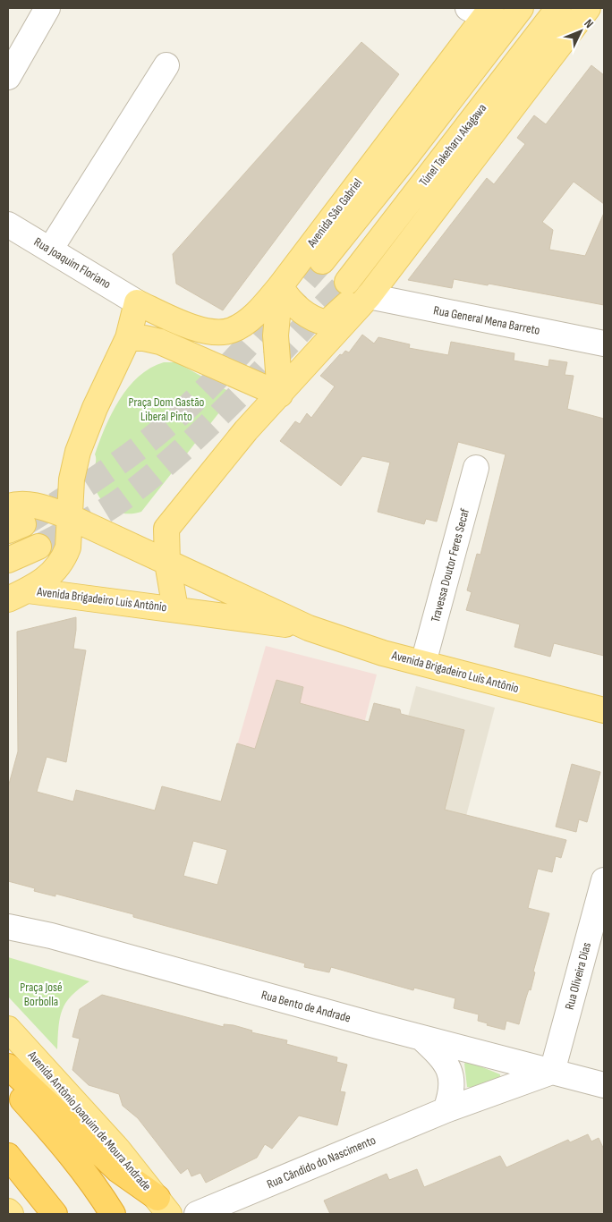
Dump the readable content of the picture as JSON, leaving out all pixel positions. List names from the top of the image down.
{
  "streets": {
    "main road": [
      "Túnel Takeharu Akagawa",
      "Avenida São Gabriel",
      "Avenida Brigadeiro Luís Antônio",
      "Avenida Antônio Joaquim de Moura Andrade"
    ],
    "street": [
      "Rua Joaquim Floriano",
      "Rua General Mena Barreto",
      "Travessa Doutor Feres Secaf",
      "Rua Oliveira Dias",
      "Rua Bento de Andrade",
      "Rua Cândido do Nascimento"
    ]
  },
  "crossings": [
    ["Avenida São Gabriel", "Rua Joaquim Floriano"],
    ["Travessa Doutor Feres Secaf", "Avenida Brigadeiro Luís Antônio"],
    ["Rua Oliveira Dias", "Rua Bento de Andrade"],
    ["Rua Oliveira Dias", "Rua Cândido do Nascimento"],
    ["Rua Bento de Andrade", "Rua Cândido do Nascimento"]
  ],
  "parks": ["Praça Dom Gastão Liberal Pinto", "Praça José Borbolla"],
  "north": "top right"
}
